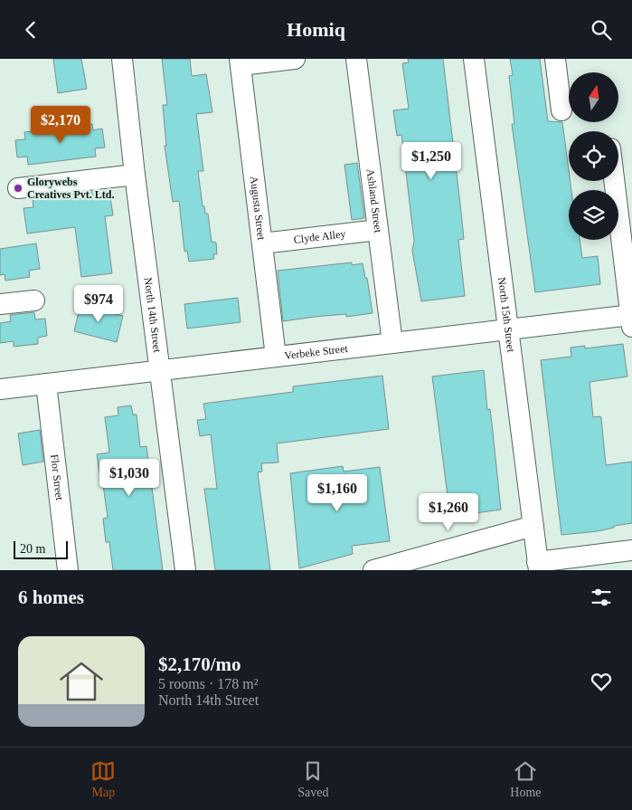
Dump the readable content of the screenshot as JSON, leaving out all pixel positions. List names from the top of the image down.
{
  "streets": {
    "street": [
      "Ashland Street",
      "Augusta Street",
      "Clyde Alley",
      "North 15th Street",
      "North 14th Street",
      "Verbeke Street",
      "Flor Street"
    ]
  },
  "crossings": [
    ["Ashland Street", "Clyde Alley"],
    ["Ashland Street", "Verbeke Street"],
    ["Augusta Street", "Clyde Alley"],
    ["Augusta Street", "Verbeke Street"],
    ["North 15th Street", "Verbeke Street"],
    ["North 14th Street", "Verbeke Street"],
    ["Verbeke Street", "Flor Street"]
  ],
  "places": ["Glorywebs Creatives Pvt. Ltd."],
  "scale_bar": "20 m",
  "north": "top",
  "page": {
    "header": "Homiq",
    "price": [
      "$2,170",
      "$1,250",
      "$974",
      "$1,030",
      "$1,160",
      "$1,260"
    ],
    "scale": "20 m",
    "heading": "6 homes",
    "list": [
      {
        "name": "$2,170/mo",
        "note": "5 rooms · 178 m² · North 14th Street"
      }
    ],
    "tabs": ["Map", "Saved", "Home"]
  }
}
